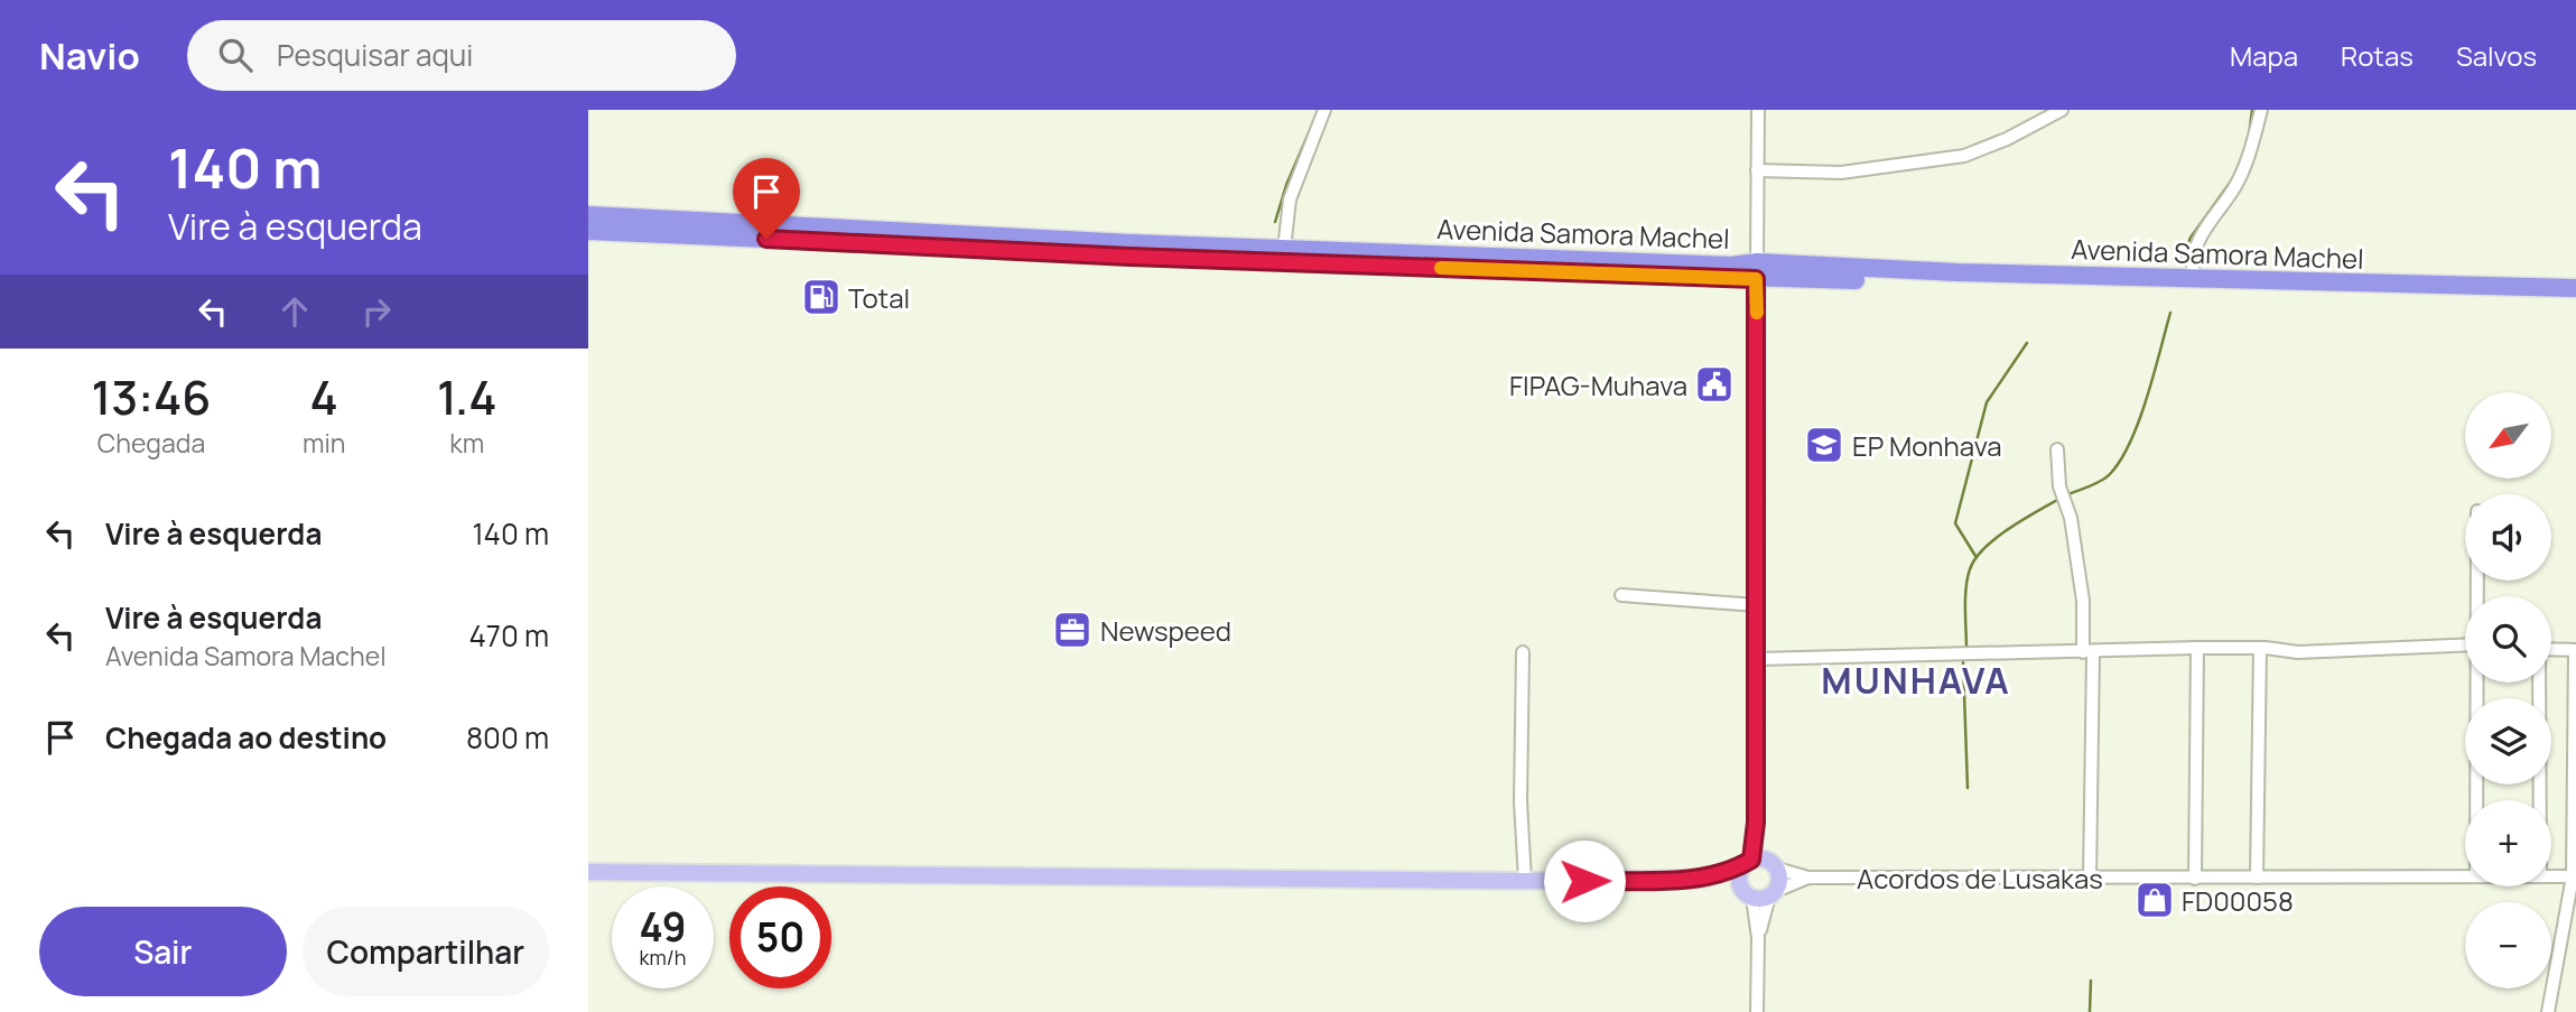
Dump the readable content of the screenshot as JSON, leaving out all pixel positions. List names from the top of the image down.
{
  "streets": {
    "highway": ["Avenida Samora Machel"],
    "street": ["Acordos de Lusakas"]
  },
  "districts": ["MUNHAVA"],
  "places": {
    "fuel station": ["Total"],
    "public building": ["FIPAG-Muhava"],
    "school or university": ["EP Monhava"],
    "office": ["Newspeed"],
    "shop": ["FD00058"]
  },
  "north": "bottom left",
  "page": {
    "header": "Navio",
    "search": "Pesquisar aqui",
    "nav": ["Mapa", "Rotas", "Salvos"],
    "turn": ["140 m", "Vire à esquerda"],
    "eta": [
      "13:46",
      "Chegada",
      "4",
      "min",
      "1.4",
      "km"
    ],
    "map_buttons": ["+", "−"],
    "list": [
      {
        "name": "Vire à esquerda",
        "value": "140 m"
      },
      {
        "name": "Vire à esquerda",
        "note": "Avenida Samora Machel",
        "value": "470 m"
      },
      {
        "name": "Chegada ao destino",
        "value": "800 m"
      }
    ],
    "speed": "49 km/h",
    "limit": "50",
    "buttons": ["Sair", "Compartilhar"]
  }
}
